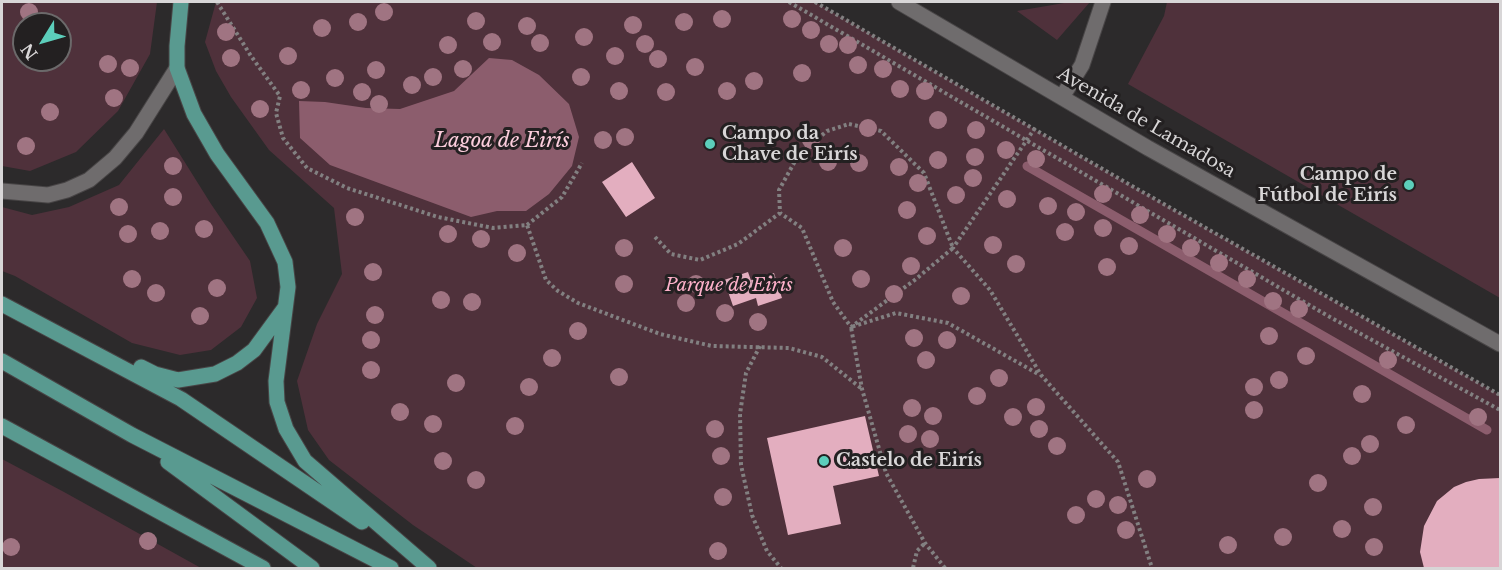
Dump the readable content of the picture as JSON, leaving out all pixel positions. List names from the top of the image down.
{
  "streets": {
    "street": ["Avenida de Lamadosa"]
  },
  "water": ["Lagoa de Eirís"],
  "parks": ["Parque de Eirís"],
  "places": ["Campo da Chave de Eirís", "Campo de Fútbol de Eirís", "Castelo de Eirís"],
  "north": "bottom left"
}
